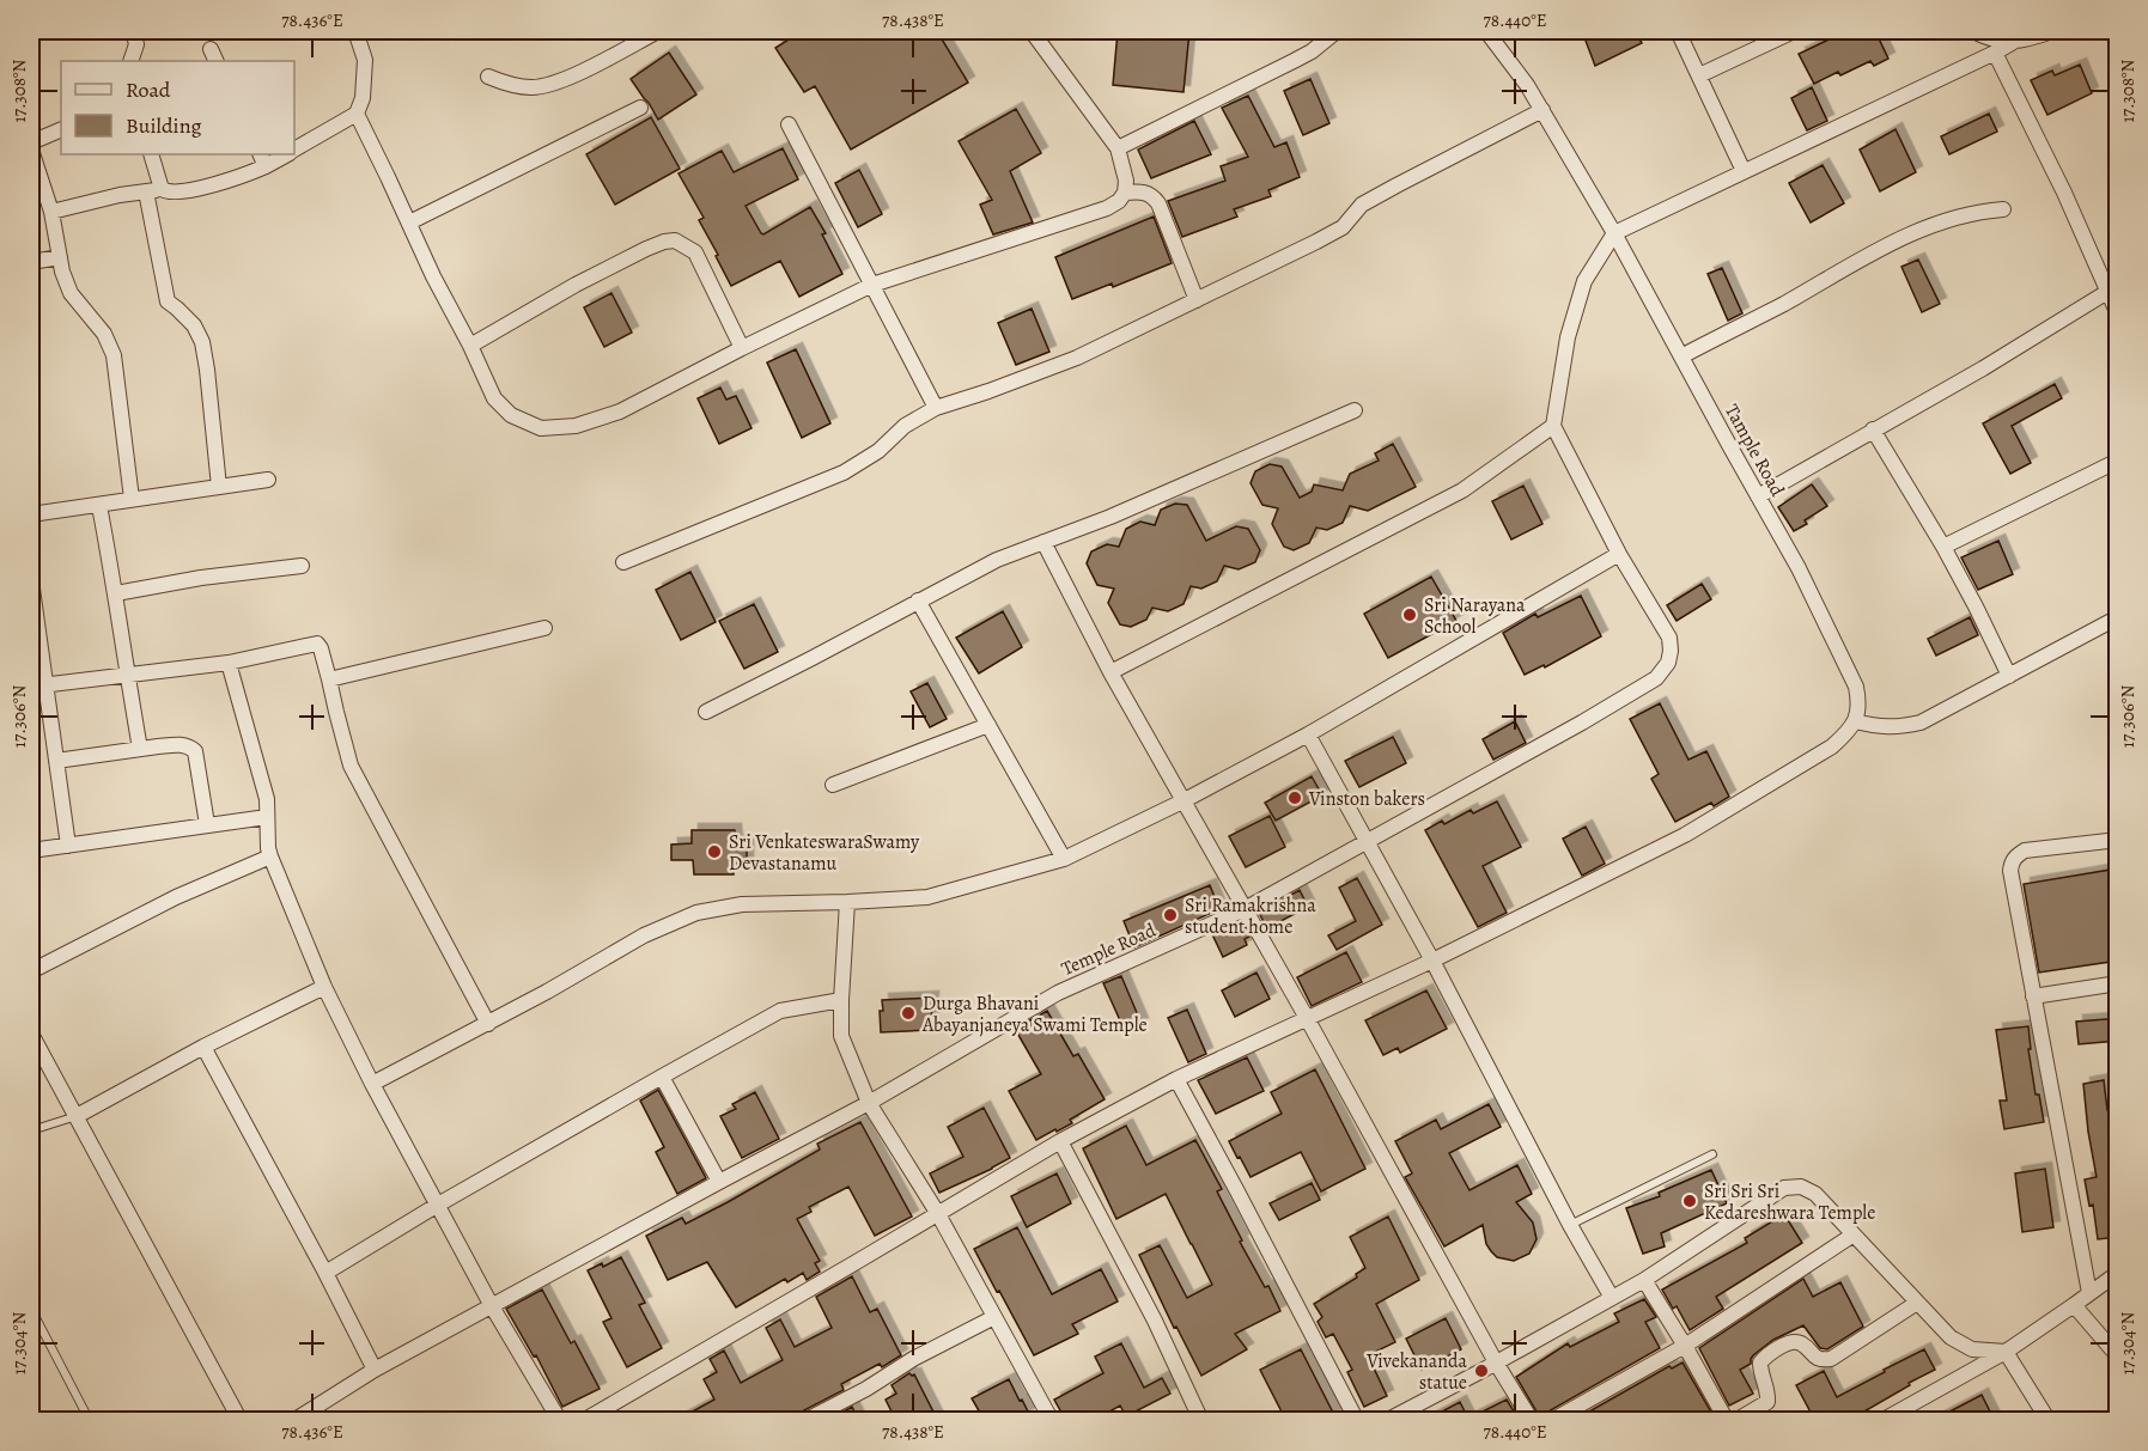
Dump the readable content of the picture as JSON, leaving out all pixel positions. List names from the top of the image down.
{
  "streets": {
    "street": ["Tample Road", "Temple Road"]
  },
  "places": [
    "Sri Narayana School",
    "Vinston bakers",
    "Sri VenkateswaraSwamy Devastanamu",
    "Sri Ramakrishna student home",
    "Durga Bhavani Abayanjaneya Swami Temple",
    "Sri Sri Sri Kedareshwara Temple",
    "Vivekananda statue"
  ],
  "legend": ["Road", "Building"],
  "coordinates": [
    "78.436°E",
    "78.438°E",
    "78.440°E",
    "17.308°N",
    "17.306°N",
    "17.304°N"
  ]
}
